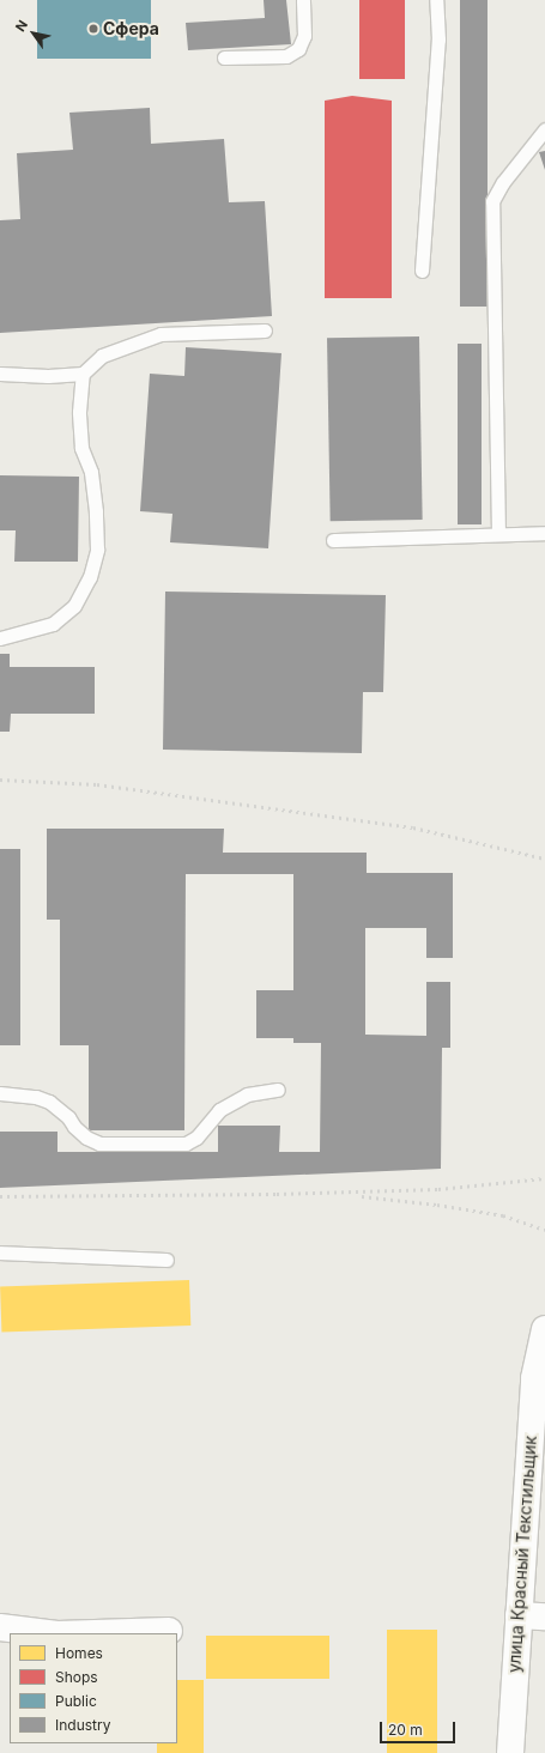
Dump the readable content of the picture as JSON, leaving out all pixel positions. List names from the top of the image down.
{
  "streets": {
    "street": ["улица Красный Текстильщик"]
  },
  "places": ["Сфера"],
  "legend": [
    "Homes",
    "Shops",
    "Public",
    "Industry"
  ],
  "scale_bar": "20 m",
  "north": "top left"
}
